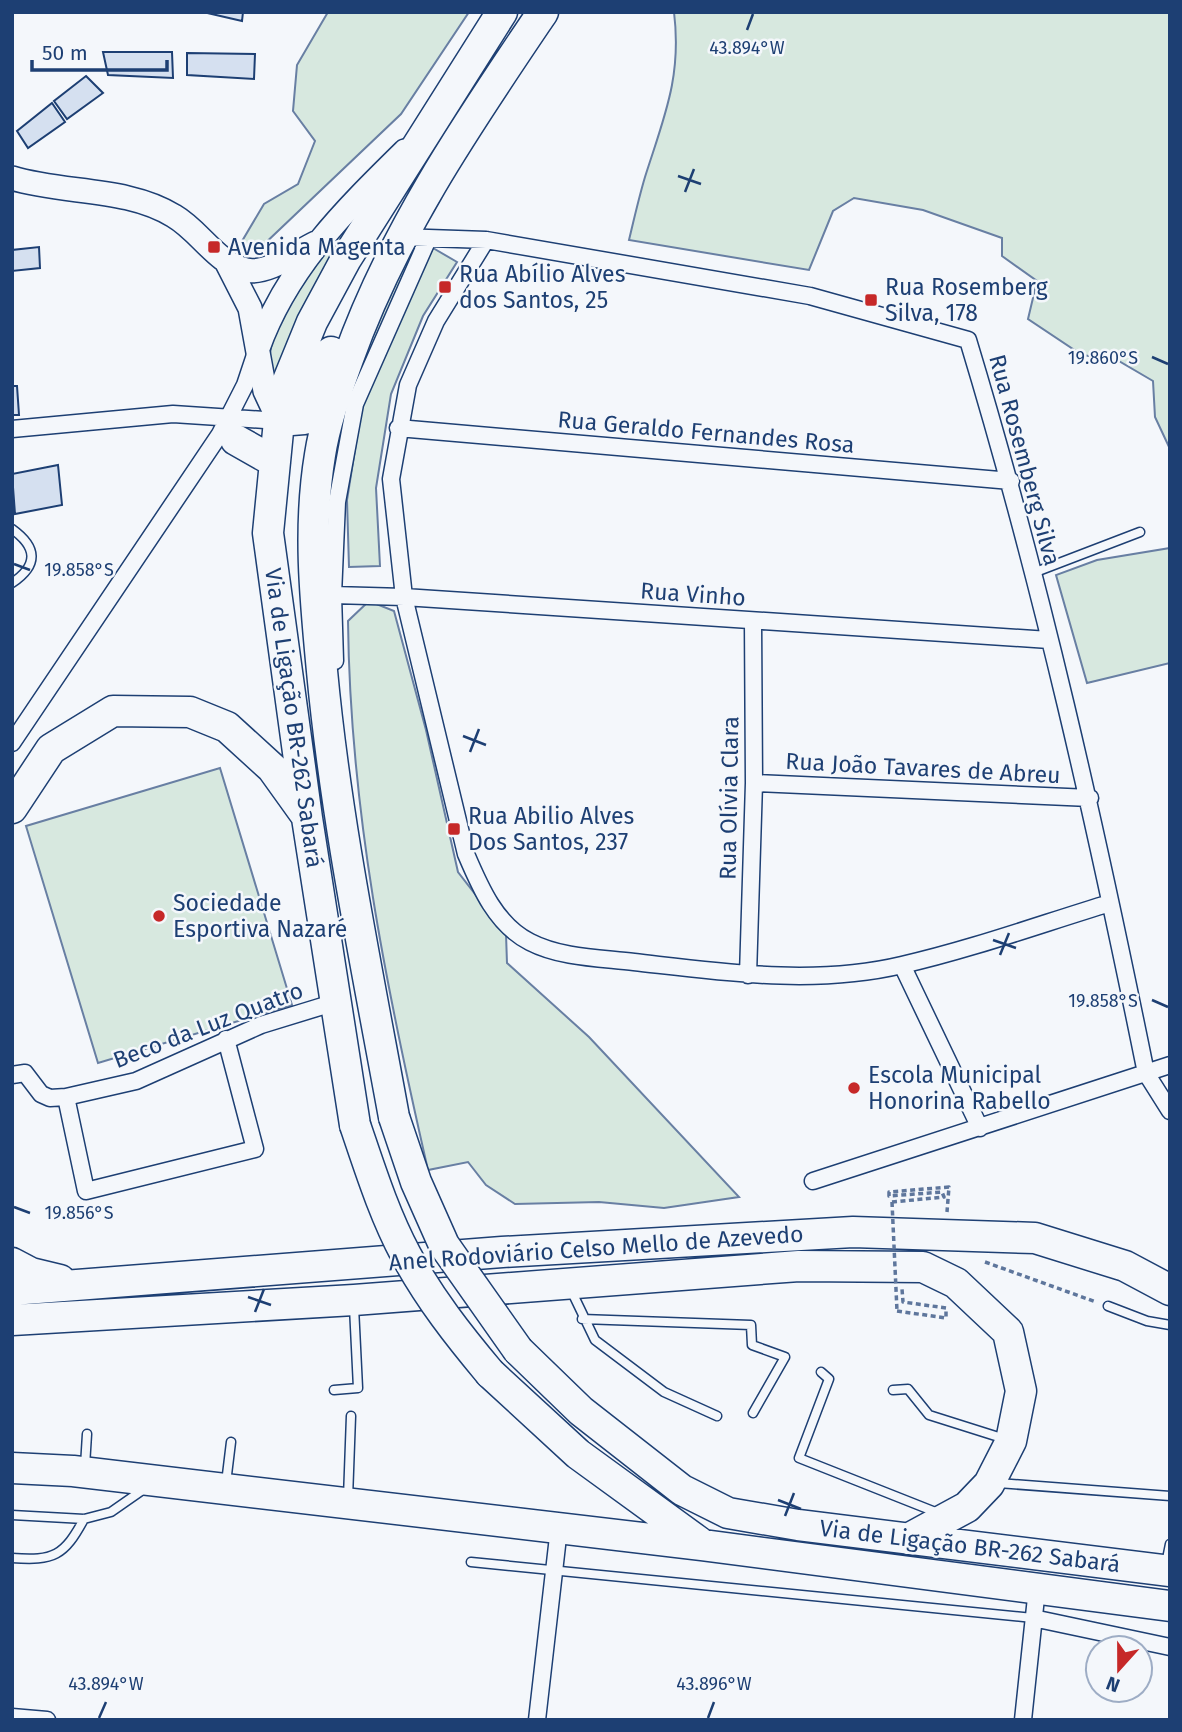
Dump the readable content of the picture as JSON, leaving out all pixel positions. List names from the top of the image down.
{
  "streets": {
    "highway": ["Via de Ligação BR-262 Sabará", "Anel Rodoviário Celso Mello de Azevedo"],
    "street": [
      "Rua Geraldo Fernandes Rosa",
      "Rua Rosemberg Silva",
      "Rua Vinho",
      "Rua João Tavares de Abreu",
      "Rua Olívia Clara",
      "Beco da Luz Quatro"
    ]
  },
  "crossings": [
    ["Rua Geraldo Fernandes Rosa", "Rua Rosemberg Silva"],
    ["Rua Rosemberg Silva", "Rua Vinho"],
    ["Rua Rosemberg Silva", "Via de Ligação BR-262 Sabará"],
    ["Rua Rosemberg Silva", "Rua João Tavares de Abreu"],
    ["Rua Vinho", "Via de Ligação BR-262 Sabará"],
    ["Rua Vinho", "Rua Olívia Clara"],
    ["Via de Ligação BR-262 Sabará", "Beco da Luz Quatro"],
    ["Rua João Tavares de Abreu", "Rua Olívia Clara"]
  ],
  "places": {
    "transit": [
      "Avenida Magenta",
      "Rua Abílio Alves dos Santos, 25",
      "Rua Rosemberg Silva, 178",
      "Rua Abilio Alves Dos Santos, 237"
    ],
    "other": ["Sociedade Esportiva Nazaré", "Escola Municipal Honorina Rabello"]
  },
  "scale_bar": "50 m",
  "north": "bottom",
  "coordinates": [
    "43.894°W",
    "19.860°S",
    "19.858°S",
    "19.856°S",
    "43.896°W"
  ]
}
